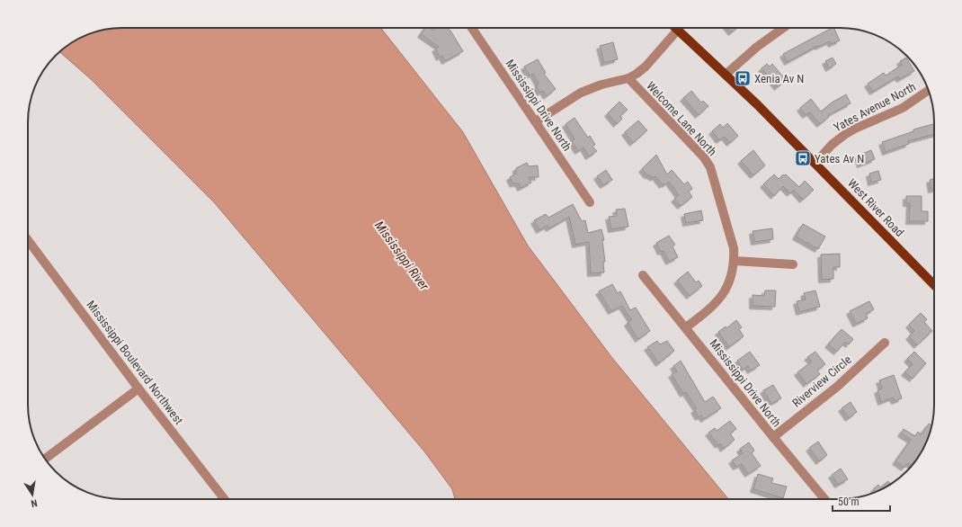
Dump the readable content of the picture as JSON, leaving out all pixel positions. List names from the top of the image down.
{
  "streets": {
    "main road": ["West River Road"],
    "street": [
      "Mississippi Drive North",
      "Yates Avenue North",
      "Welcome Lane North",
      "Mississippi Boulevard Northwest",
      "Riverview Circle"
    ]
  },
  "crossings": [
    ["Mississippi Drive North", "Welcome Lane North"],
    ["Mississippi Drive North", "Riverview Circle"],
    ["Yates Avenue North", "West River Road"]
  ],
  "water": ["Mississippi River"],
  "places": {
    "bus stop": ["Xenia Av N", "Yates Av N"]
  },
  "scale_bar": "50 m",
  "north": "bottom"
}
